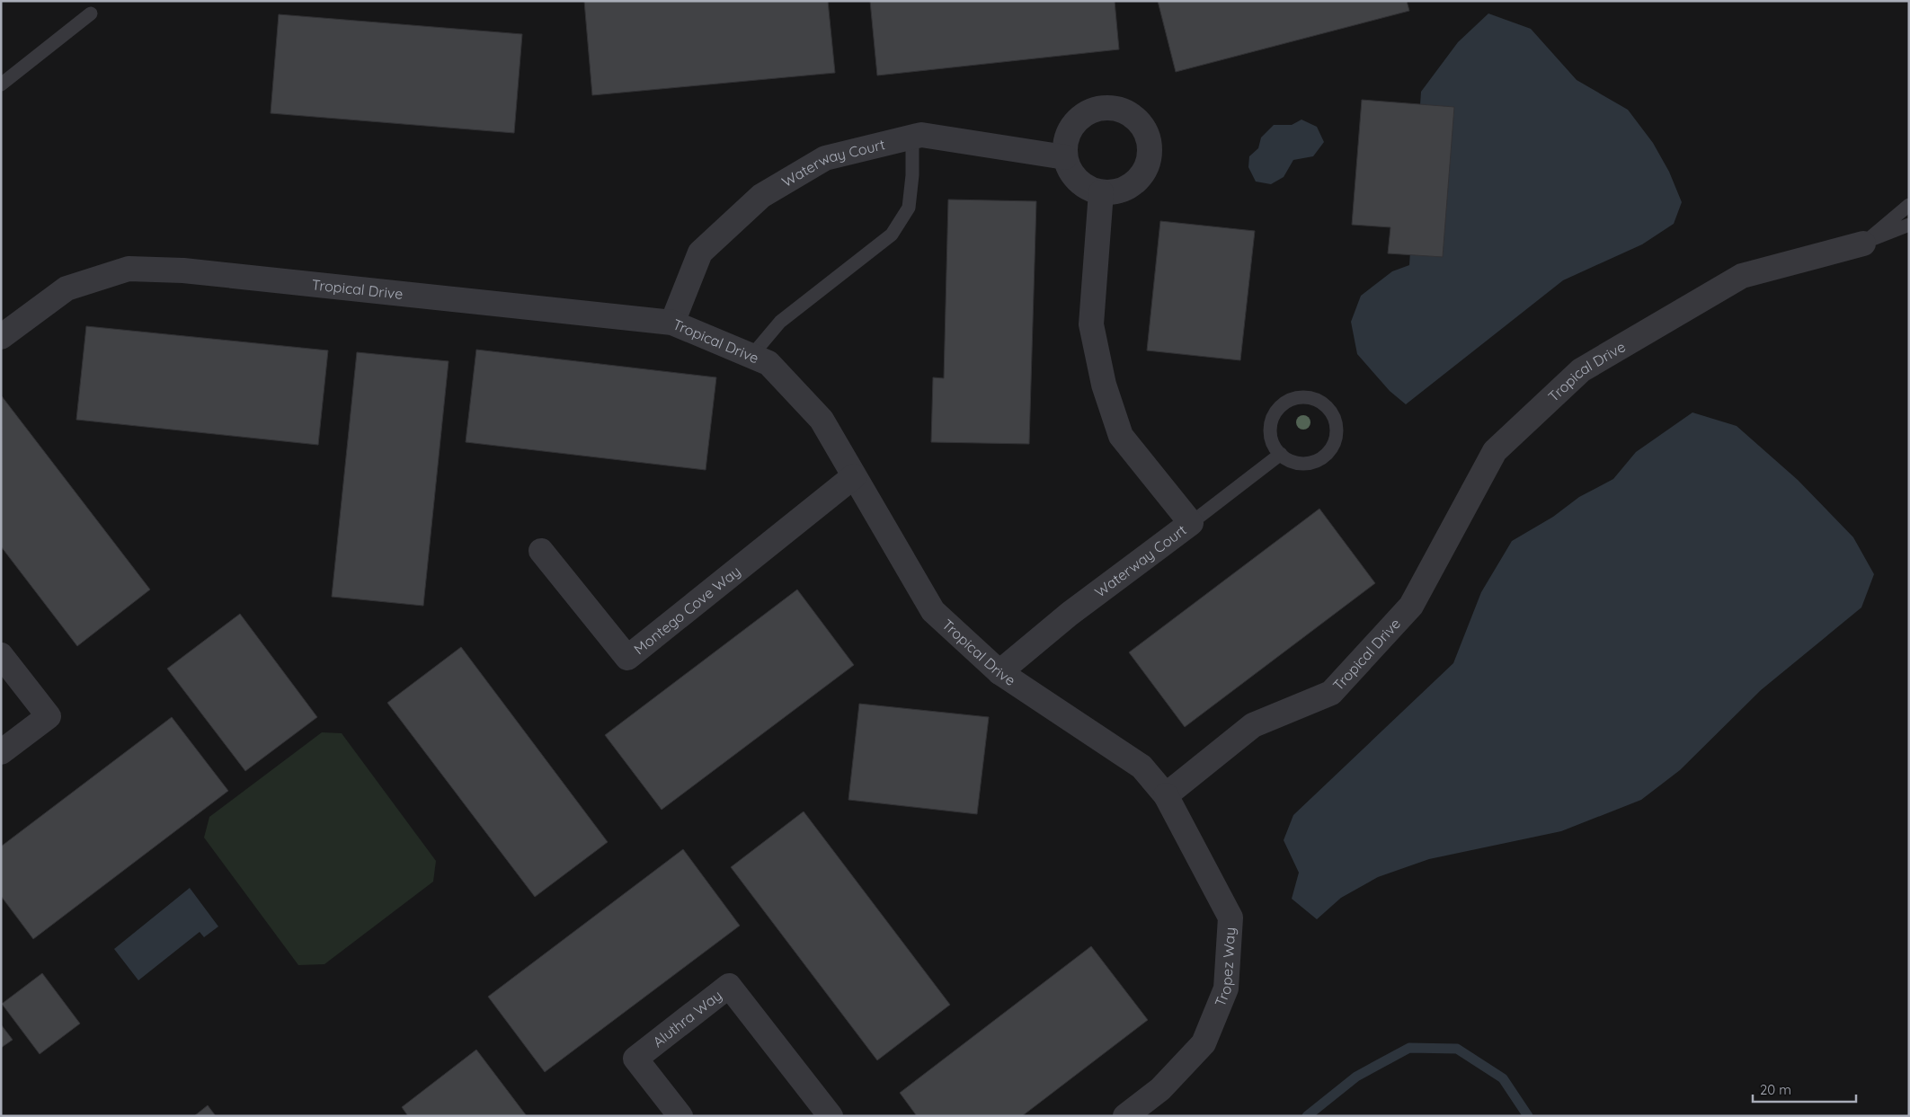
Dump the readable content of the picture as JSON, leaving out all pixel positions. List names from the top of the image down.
{
  "streets": {
    "street": [
      "Waterway Court",
      "Tropical Drive",
      "Montego Cove Way",
      "Tropez Way",
      "Aluthra Way"
    ]
  },
  "crossings": [
    ["Waterway Court", "Tropical Drive"],
    ["Tropical Drive", "Montego Cove Way"],
    ["Tropical Drive", "Tropez Way"]
  ],
  "scale_bar": "20 m"
}
